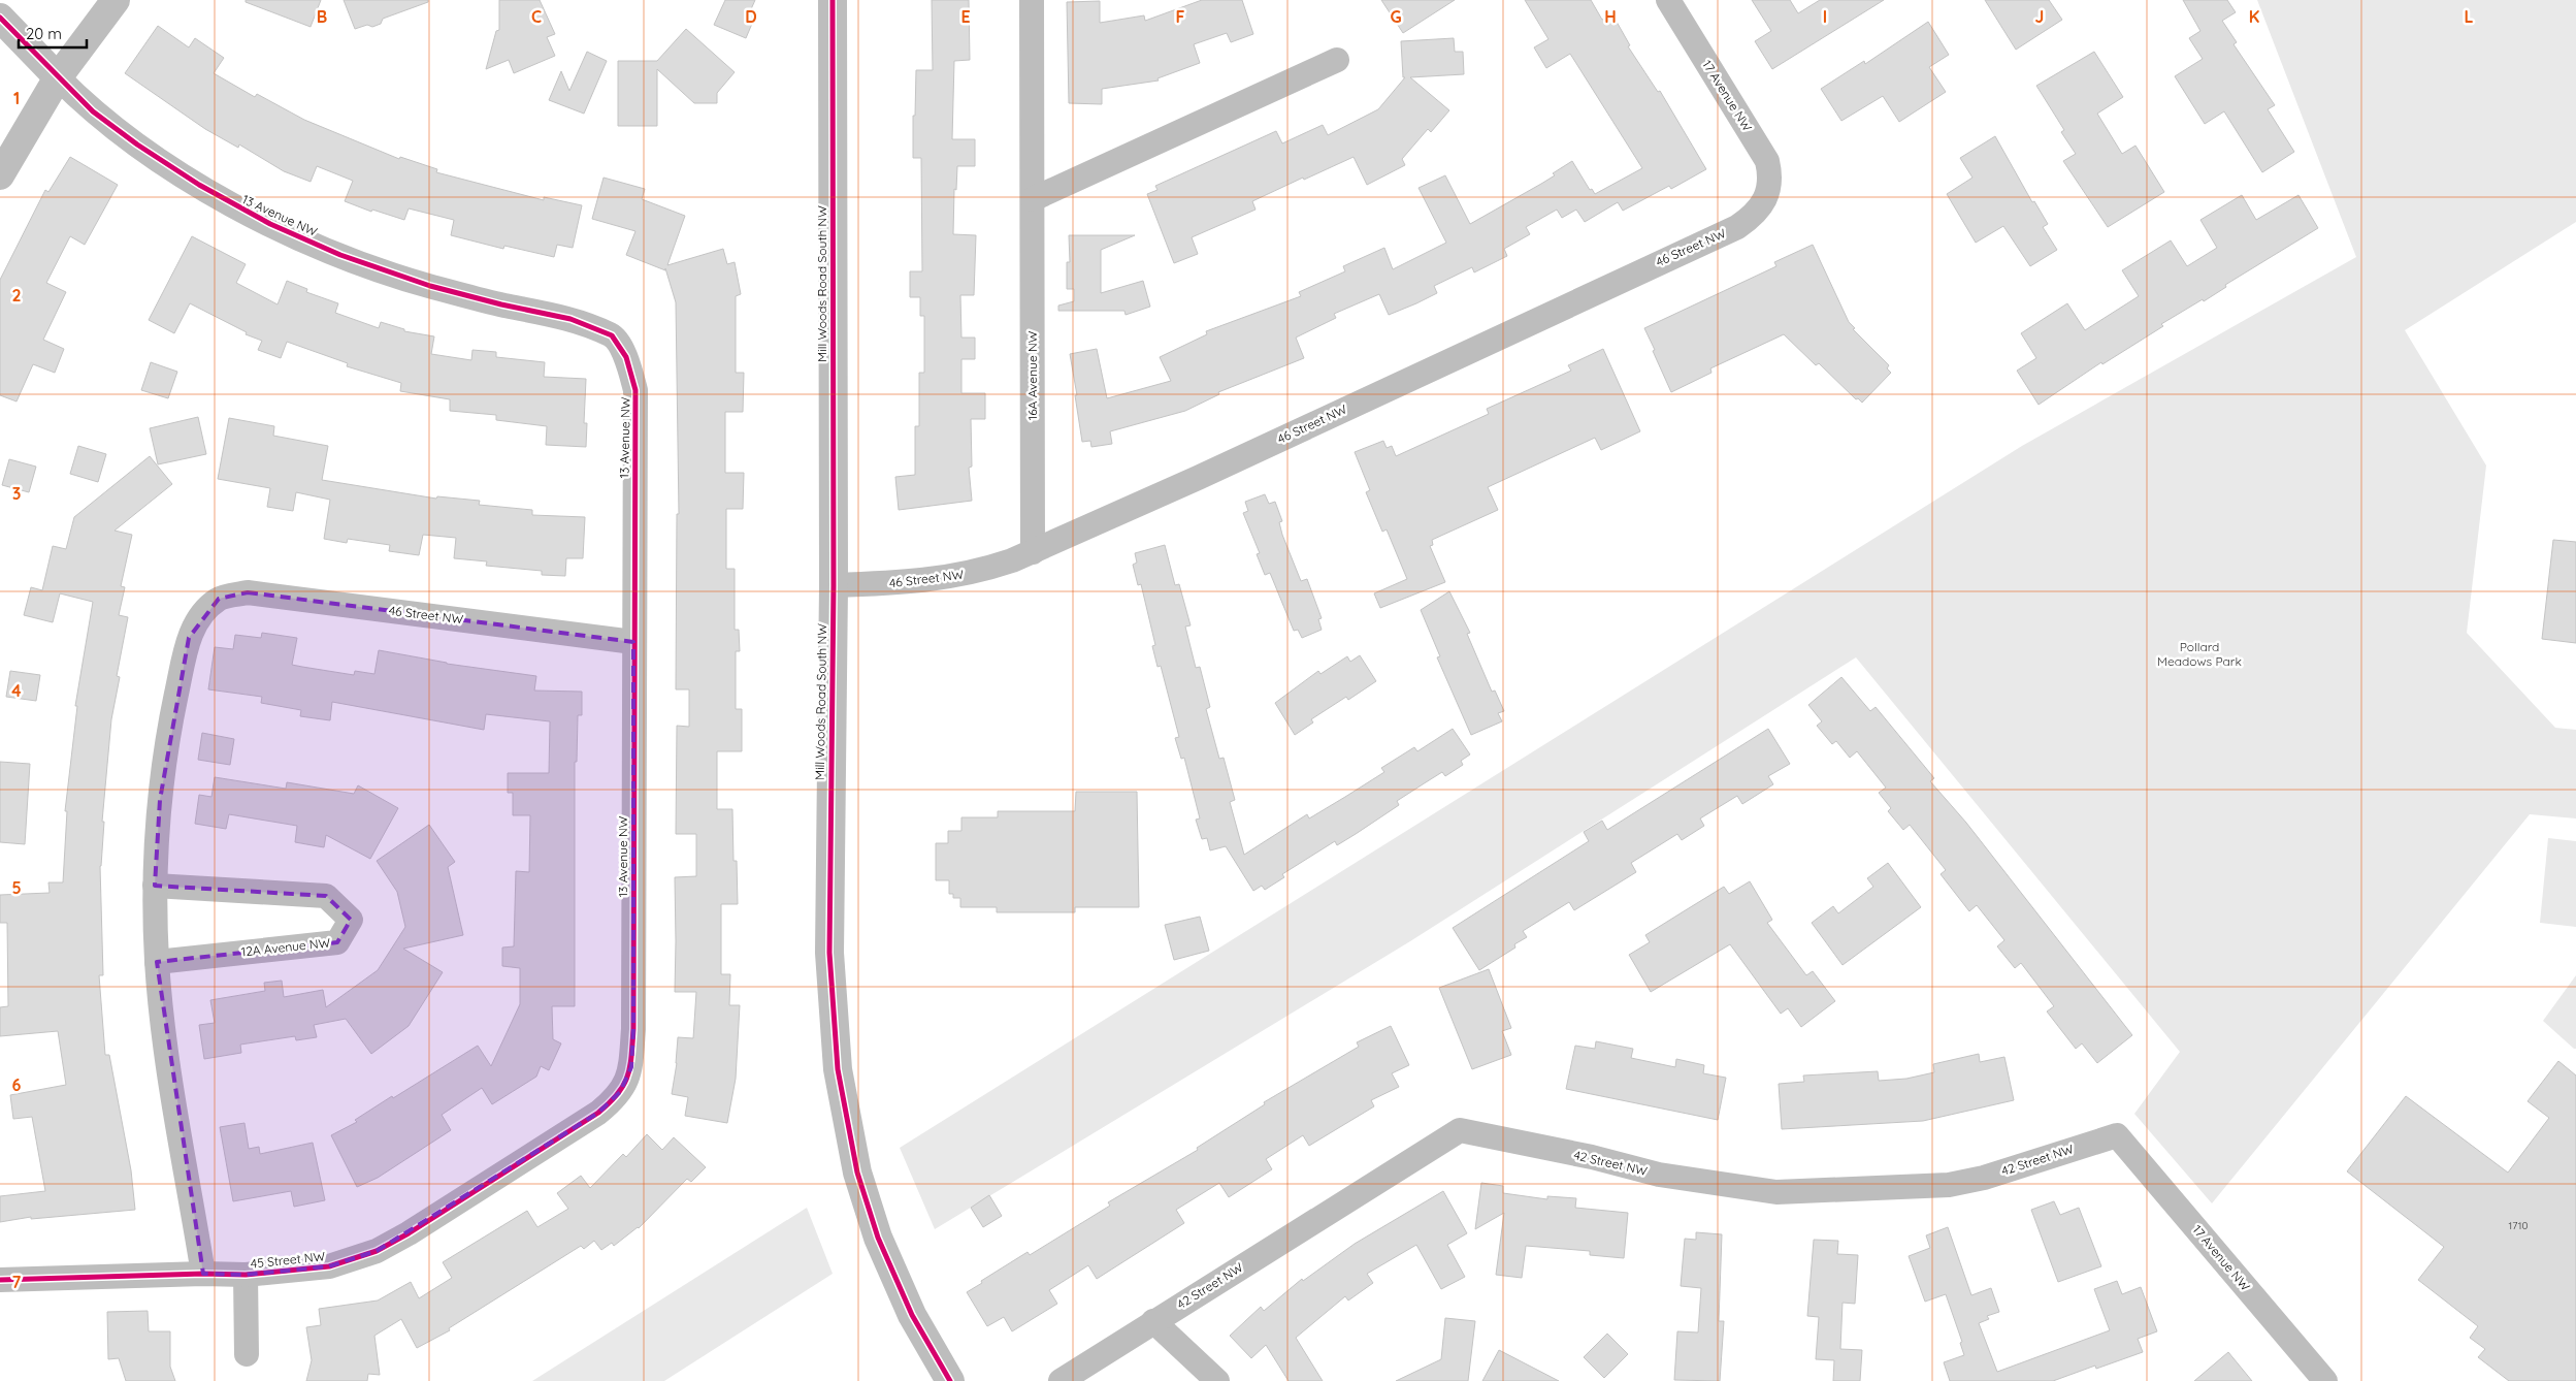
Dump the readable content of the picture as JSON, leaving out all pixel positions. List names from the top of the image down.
{
  "streets": {
    "street": [
      "17 Avenue NW",
      "13 Avenue NW",
      "46 Street NW",
      "Mill Woods Road South NW",
      "16A Avenue NW",
      "12A Avenue NW",
      "42 Street NW",
      "45 Street NW"
    ]
  },
  "crossings": [
    ["17 Avenue NW", "46 Street NW"],
    ["17 Avenue NW", "42 Street NW"],
    ["13 Avenue NW", "46 Street NW"],
    ["13 Avenue NW", "45 Street NW"],
    ["46 Street NW", "Mill Woods Road South NW"],
    ["46 Street NW", "16A Avenue NW"],
    ["46 Street NW", "12A Avenue NW"]
  ],
  "parks": ["Pollard Meadows Park"],
  "house_numbers": ["1710"],
  "scale_bar": "20 m",
  "grid": {
    "columns": [
      "B",
      "C",
      "D",
      "E",
      "F",
      "G",
      "H",
      "I",
      "J",
      "K",
      "L"
    ],
    "rows": [
      "1",
      "2",
      "3",
      "4",
      "5",
      "6",
      "7"
    ]
  }
}
